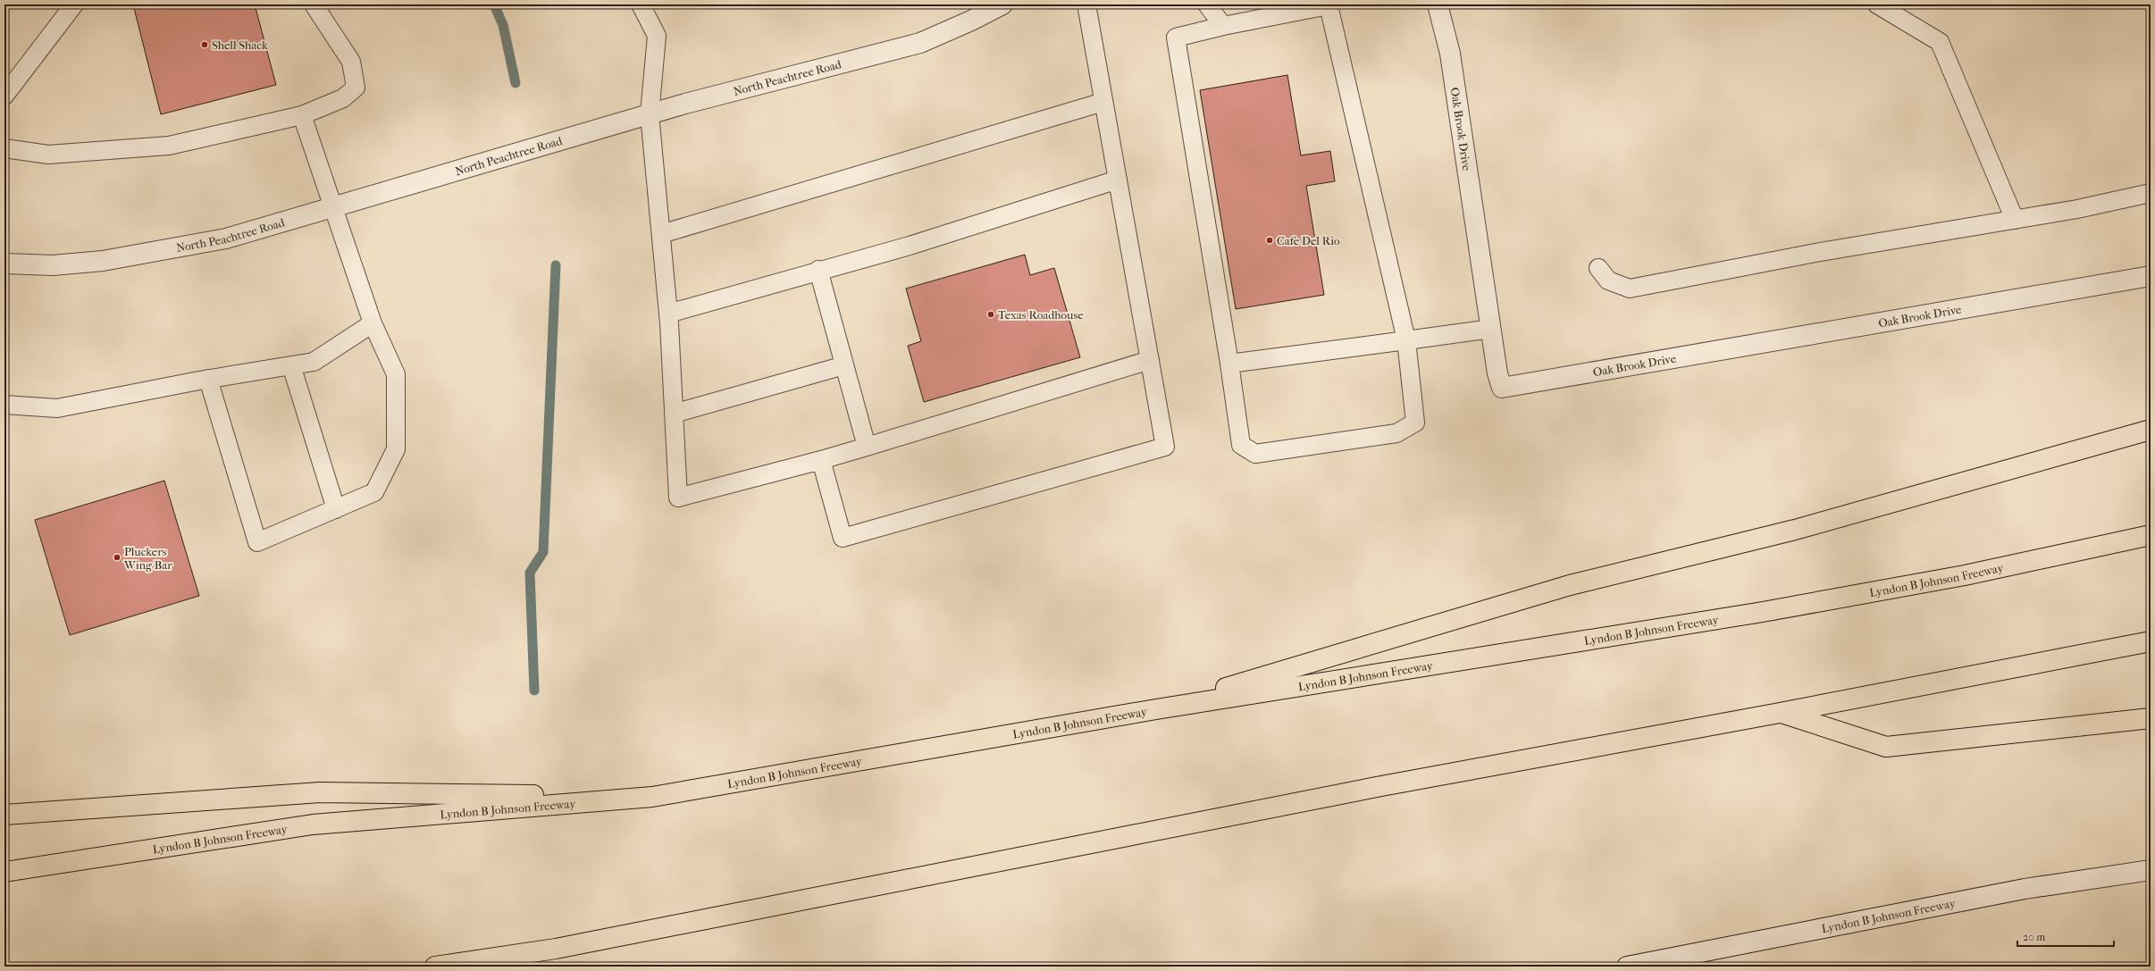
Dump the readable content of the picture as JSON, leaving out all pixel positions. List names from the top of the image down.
{
  "streets": {
    "highway": ["Lyndon B Johnson Freeway"],
    "street": ["North Peachtree Road", "Oak Brook Drive"]
  },
  "places": [
    "Shell Shack",
    "Cafe Del Rio",
    "Texas Roadhouse",
    "Pluckers Wing Bar"
  ],
  "scale_bar": "20 m"
}
